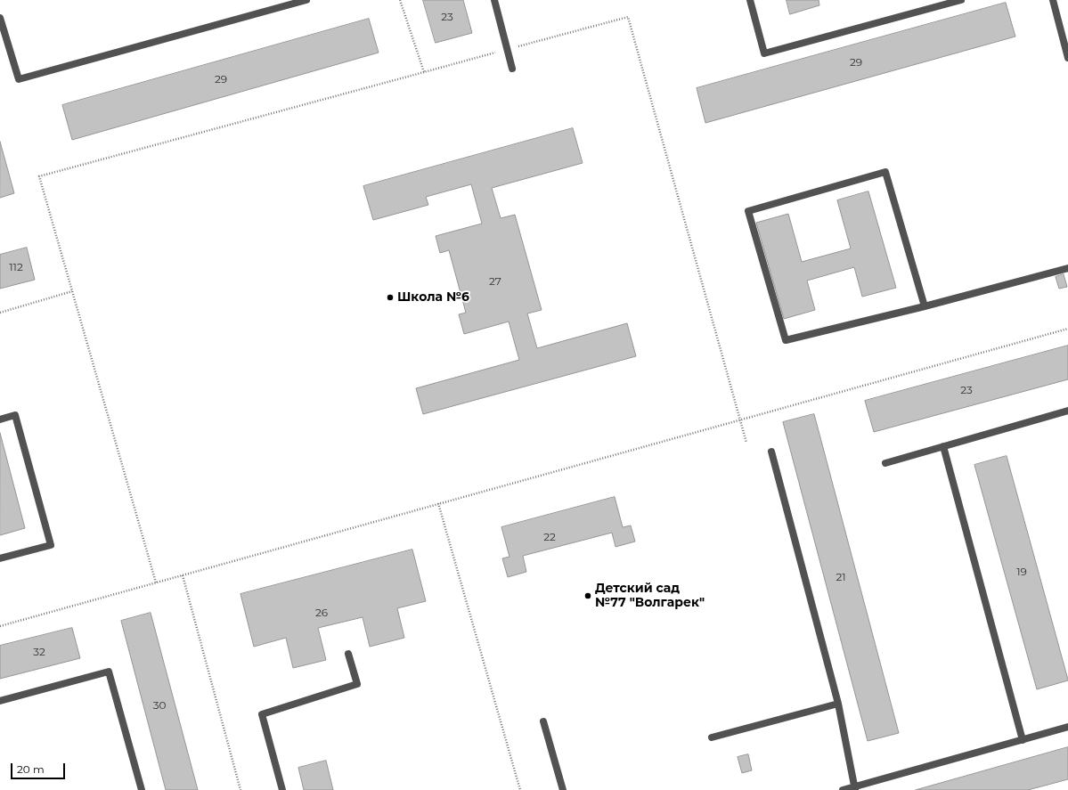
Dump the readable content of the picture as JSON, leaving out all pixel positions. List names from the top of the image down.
{
  "places": ["Школа №6", "Детский сад №77 \"Волгарек\""],
  "house_numbers": [
    "23",
    "29",
    "29",
    "112",
    "27",
    "23",
    "22",
    "19",
    "21",
    "26",
    "32",
    "30"
  ],
  "scale_bar": "20 m"
}
